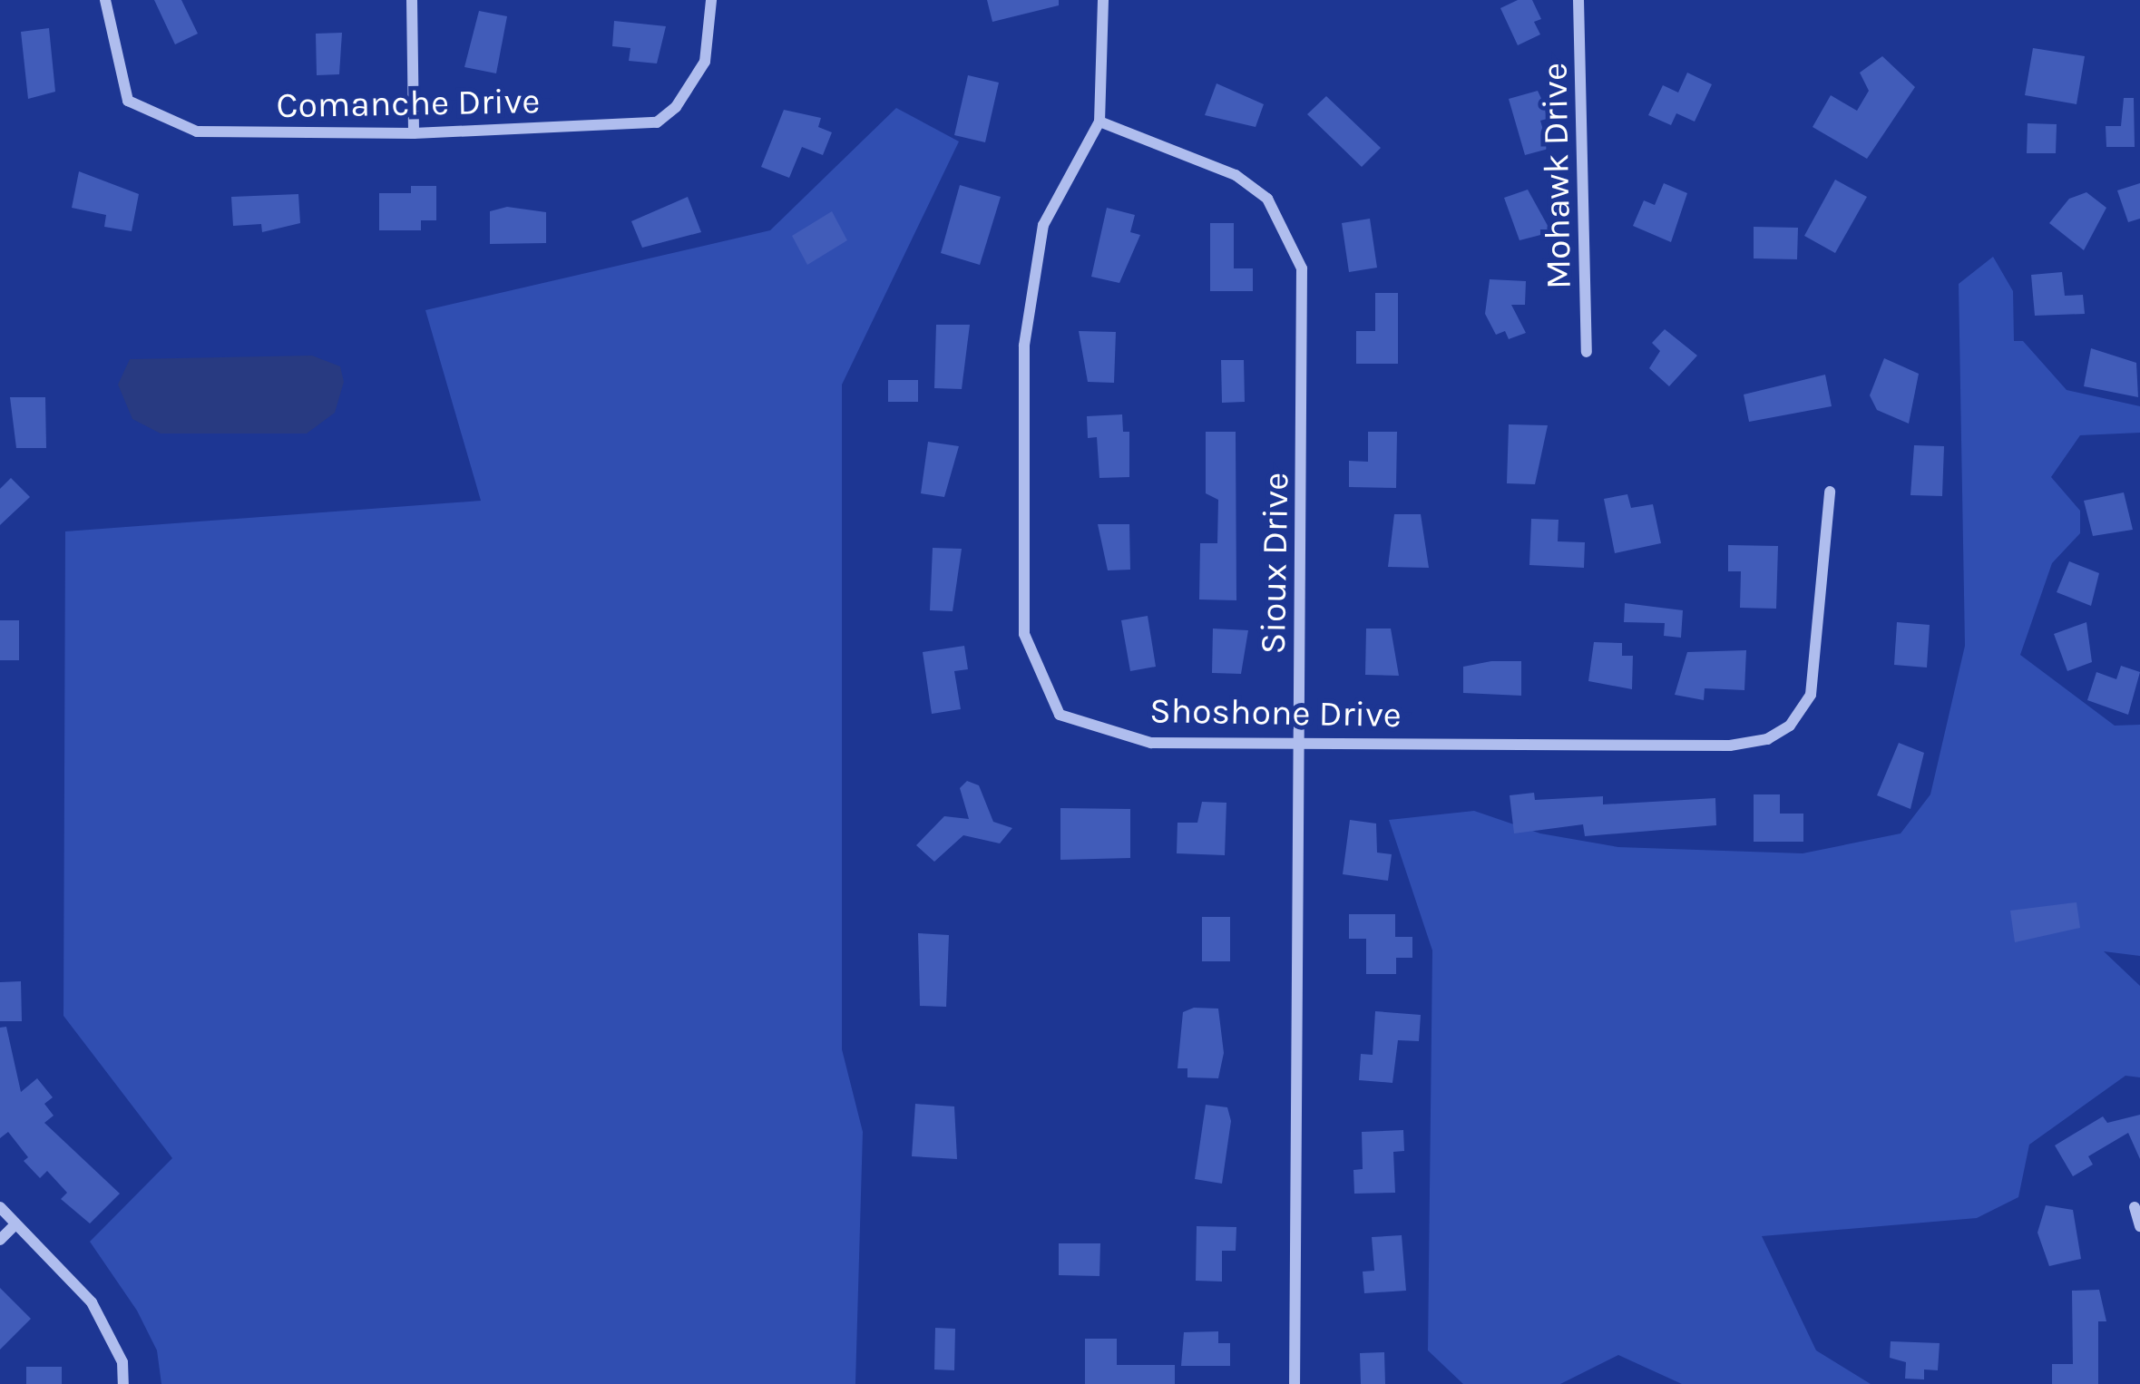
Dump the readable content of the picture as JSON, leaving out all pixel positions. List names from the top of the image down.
{
  "streets": {
    "street": [
      "Comanche Drive",
      "Mohawk Drive",
      "Sioux Drive",
      "Shoshone Drive"
    ]
  },
  "crossings": [
    ["Sioux Drive", "Shoshone Drive"]
  ]
}
